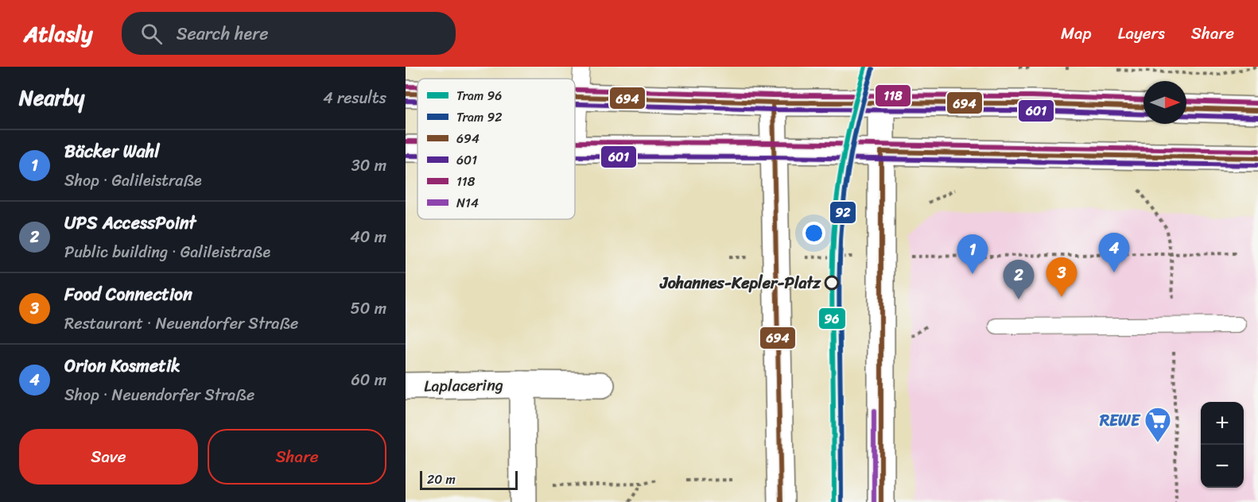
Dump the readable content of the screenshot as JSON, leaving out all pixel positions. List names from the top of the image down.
{
  "streets": {
    "street": ["Laplacering"]
  },
  "places": {
    "other": ["Johannes-Kepler-Platz"],
    "supermarket": ["REWE"]
  },
  "lines": [
    "tram line 96",
    "tram line 92",
    "transit line 118",
    "transit line 694",
    "transit line 601",
    "transit line N14"
  ],
  "legend": [
    "Tram 96",
    "Tram 92",
    "694",
    "601",
    "118",
    "N14"
  ],
  "scale_bar": "20 m",
  "north": "right",
  "page": {
    "header": "Atlasly",
    "search": "Search here",
    "nav": ["Map", "Layers", "Share"],
    "heading": ["Nearby", "4 results"],
    "list": [
      {
        "mark": "1",
        "name": "Bäcker Wahl",
        "note": "Shop · Galileistraße",
        "value": "30 m"
      },
      {
        "mark": "2",
        "name": "UPS AccessPoint",
        "note": "Public building · Galileistraße",
        "value": "40 m"
      },
      {
        "mark": "3",
        "name": "Food Connection",
        "note": "Restaurant · Neuendorfer Straße",
        "value": "50 m"
      },
      {
        "mark": "4",
        "name": "Orion Kosmetik",
        "note": "Shop · Neuendorfer Straße",
        "value": "60 m"
      }
    ],
    "pins": [
      "4",
      "1",
      "3",
      "2"
    ],
    "map_buttons": ["+", "−"],
    "buttons": ["Save", "Share"],
    "scale": "20 m"
  }
}
